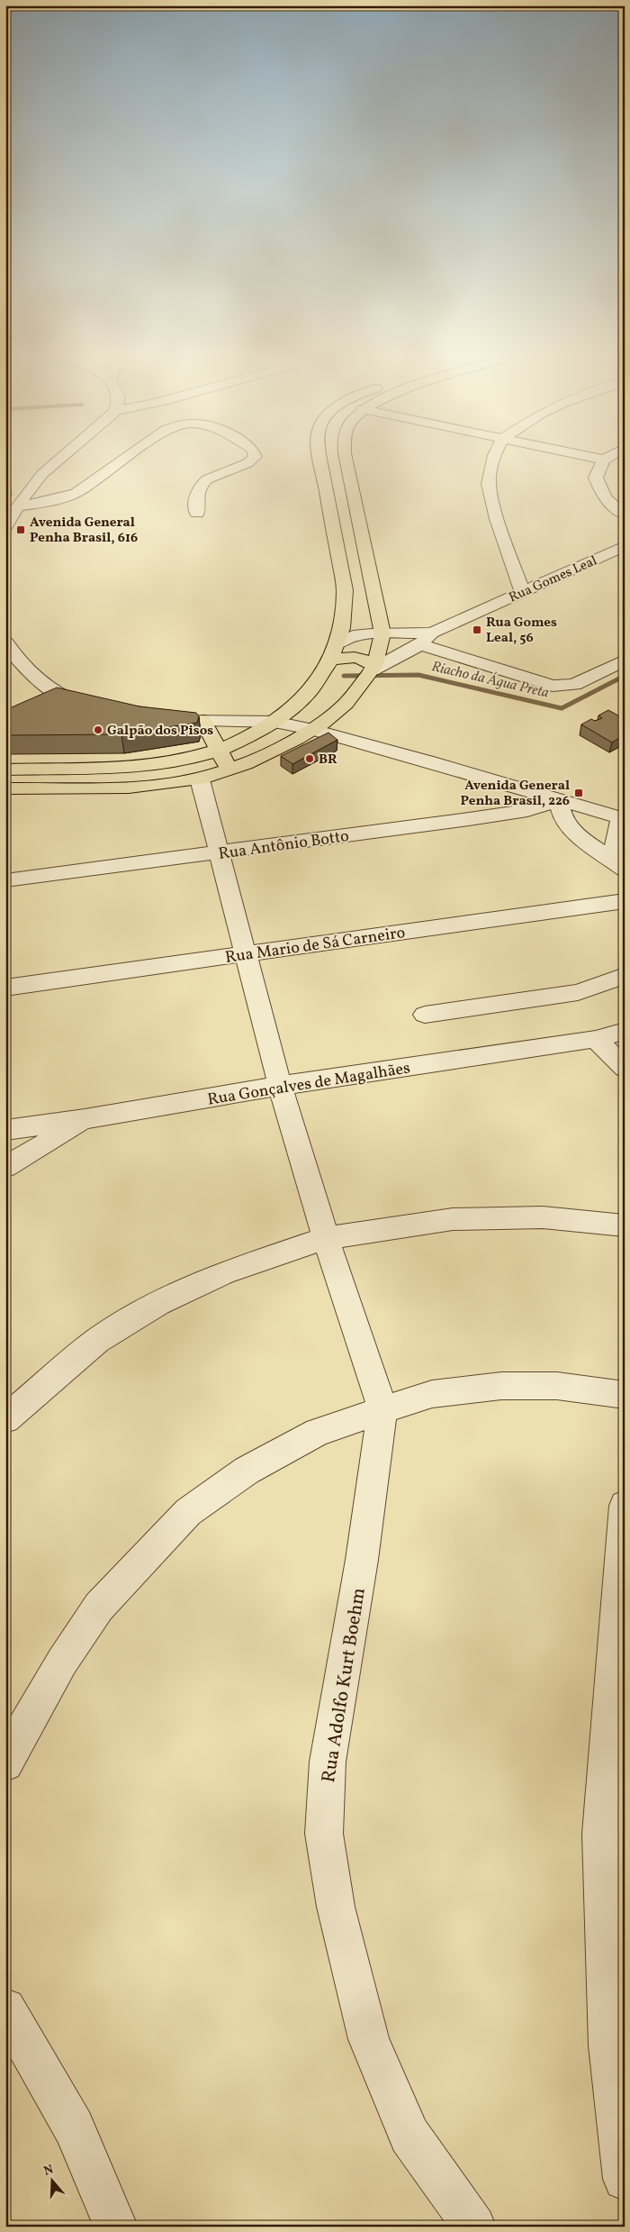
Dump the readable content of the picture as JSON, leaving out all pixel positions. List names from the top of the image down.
{
  "streets": {
    "street": [
      "Rua Gomes Leal",
      "Rua Antônio Botto",
      "Rua Mario de Sá Carneiro",
      "Rua Gonçalves de Magalhães",
      "Rua Adolfo Kurt Boehm"
    ]
  },
  "water": ["Riacho da Água Preta"],
  "places": {
    "transit": ["Avenida General Penha Brasil, 616", "Rua Gomes Leal, 56", "Avenida General Penha Brasil, 226"],
    "other": ["Galpão dos Pisos", "BR"]
  },
  "north": "top"
}
